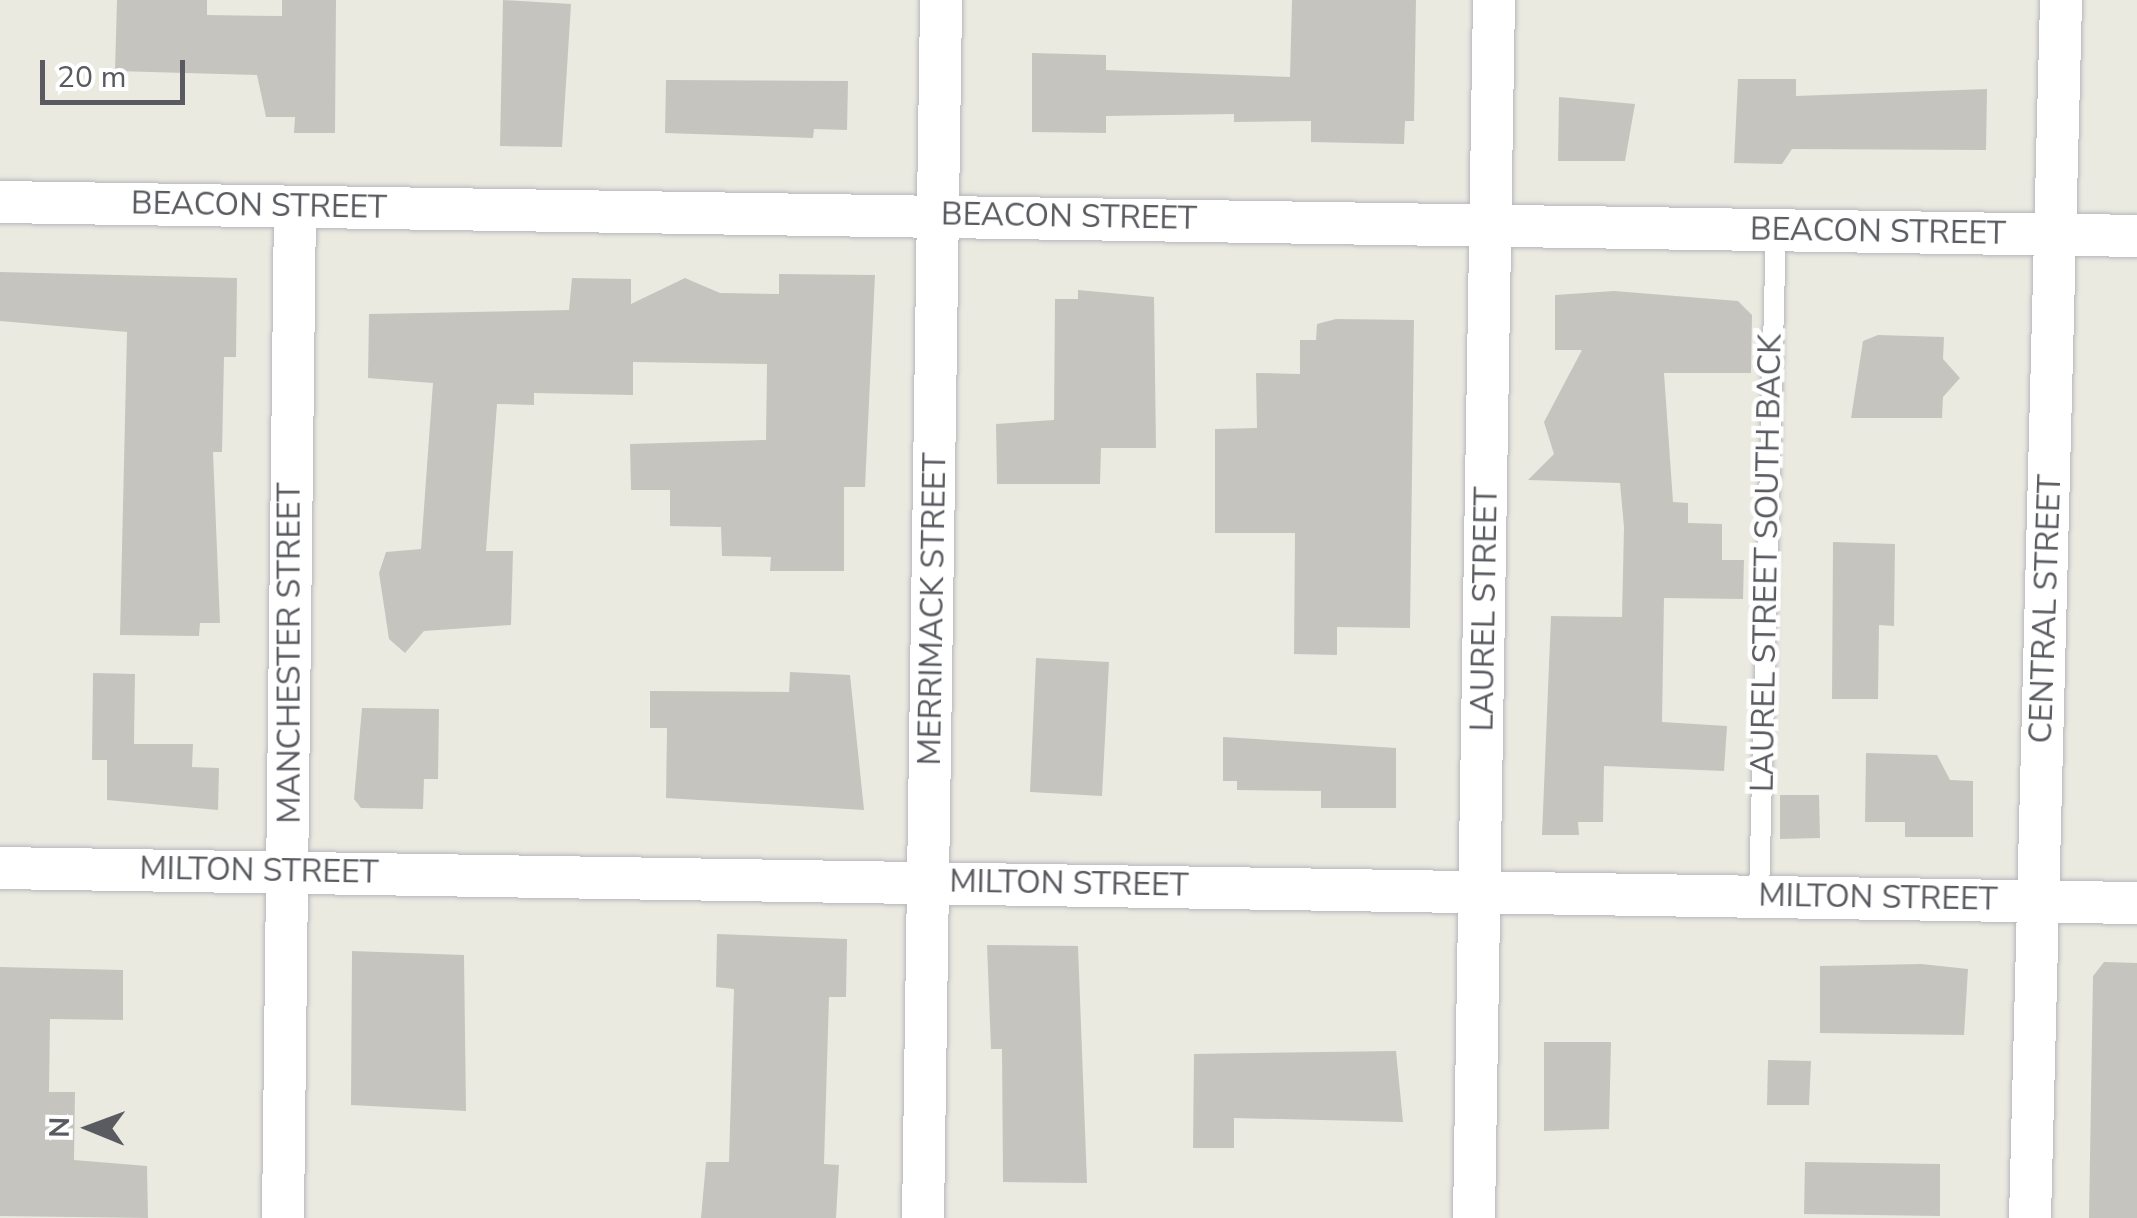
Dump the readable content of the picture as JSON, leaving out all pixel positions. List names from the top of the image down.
{
  "streets": {
    "street": [
      "BEACON STREET",
      "MERRIMACK STREET",
      "LAUREL STREET",
      "CENTRAL STREET",
      "MANCHESTER STREET",
      "MILTON STREET"
    ],
    "lane": ["LAUREL STREET SOUTH BACK"]
  },
  "crossings": [
    ["BEACON STREET", "LAUREL STREET SOUTH BACK"],
    ["BEACON STREET", "MERRIMACK STREET"],
    ["BEACON STREET", "LAUREL STREET"],
    ["BEACON STREET", "CENTRAL STREET"],
    ["BEACON STREET", "MANCHESTER STREET"],
    ["LAUREL STREET SOUTH BACK", "MILTON STREET"],
    ["MERRIMACK STREET", "MILTON STREET"],
    ["LAUREL STREET", "MILTON STREET"],
    ["CENTRAL STREET", "MILTON STREET"],
    ["MANCHESTER STREET", "MILTON STREET"]
  ],
  "scale_bar": "20 m",
  "north": "left"
}
